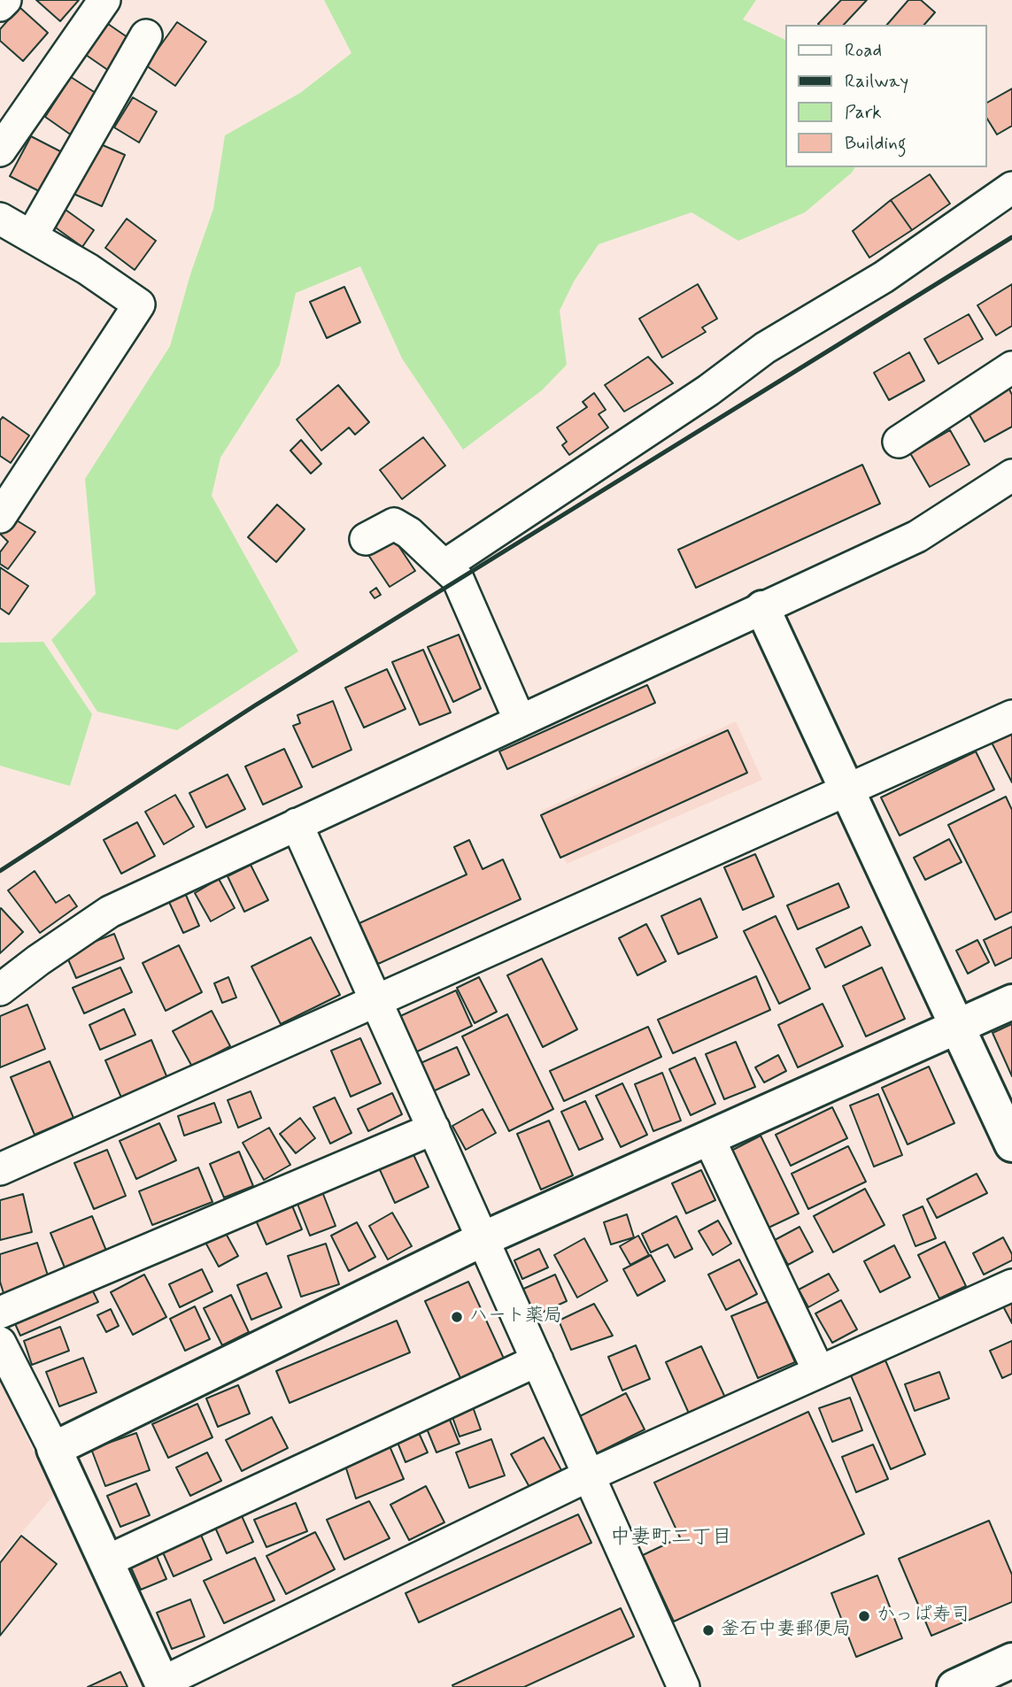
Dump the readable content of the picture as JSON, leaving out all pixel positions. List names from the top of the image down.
{
  "districts": ["中妻町二丁目"],
  "places": ["ハート薬局", "かっぱ寿司", "釜石中妻郵便局"],
  "legend": [
    "Road",
    "Railway",
    "Park",
    "Building"
  ]
}
